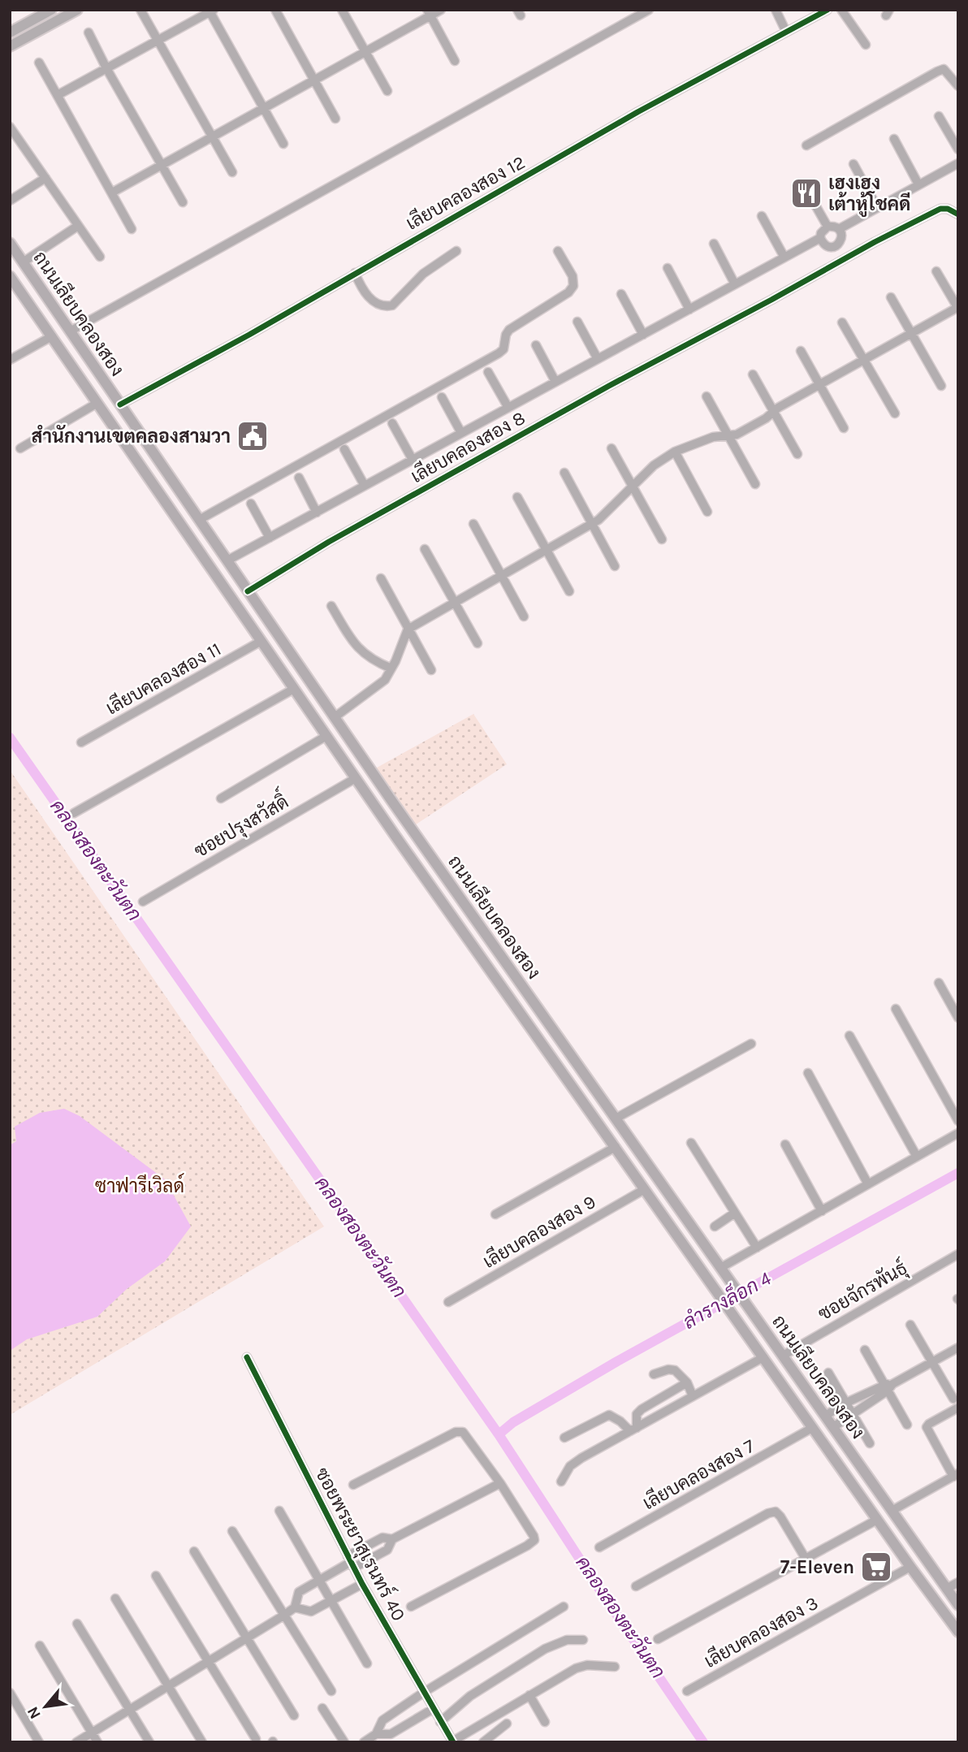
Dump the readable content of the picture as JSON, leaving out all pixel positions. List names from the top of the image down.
{
  "streets": {
    "main road": ["ถนนเลียบคลองสอง"],
    "street": [
      "เลียบคลองสอง 12",
      "เลียบคลองสอง 8",
      "เลียบคลองสอง 11",
      "ซอยปรุงสวัสดิ์",
      "เลียบคลองสอง 9",
      "ซอยจักรพันธุ์",
      "เลียบคลองสอง 7",
      "ซอยพระยาสุเรนทร์ 40",
      "เลียบคลองสอง 3"
    ]
  },
  "crossings": [
    ["เลียบคลองสอง 12", "ถนนเลียบคลองสอง"],
    ["ถนนเลียบคลองสอง", "เลียบคลองสอง 8"],
    ["ถนนเลียบคลองสอง", "เลียบคลองสอง 11"],
    ["ถนนเลียบคลองสอง", "ซอยปรุงสวัสดิ์"],
    ["ถนนเลียบคลองสอง", "เลียบคลองสอง 9"],
    ["ถนนเลียบคลองสอง", "ซอยจักรพันธุ์"],
    ["ถนนเลียบคลองสอง", "เลียบคลองสอง 7"],
    ["ถนนเลียบคลองสอง", "เลียบคลองสอง 3"]
  ],
  "water": ["คลองสองตะวันตก", "ลำรางล็อก 4"],
  "parks": ["ซาฟารีเวิลด์"],
  "places": {
    "restaurant": ["เฮงเฮง เต้าหู้โชคดี"],
    "public building": ["สำนักงานเขตคลองสามวา"],
    "supermarket": ["7-Eleven"]
  },
  "north": "bottom left"
}
